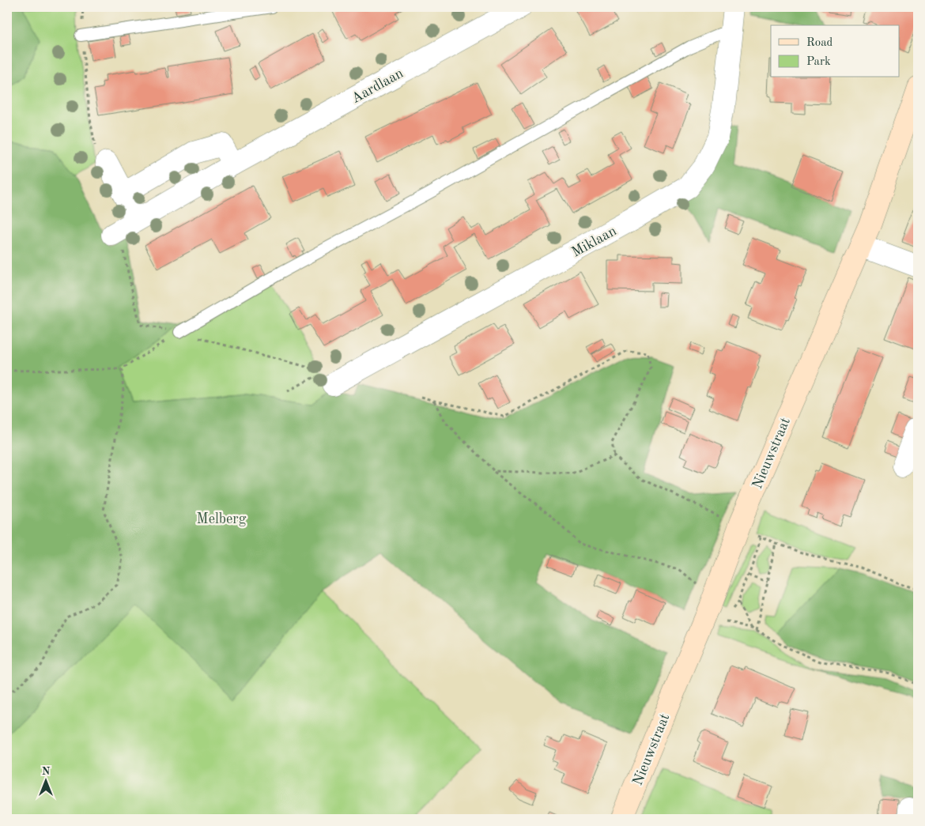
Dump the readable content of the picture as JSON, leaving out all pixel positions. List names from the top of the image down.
{
  "streets": {
    "street": ["Aardlaan", "Miklaan", "Nieuwstraat"]
  },
  "parks": ["Melberg"],
  "legend": ["Road", "Park"],
  "north": "top"
}
